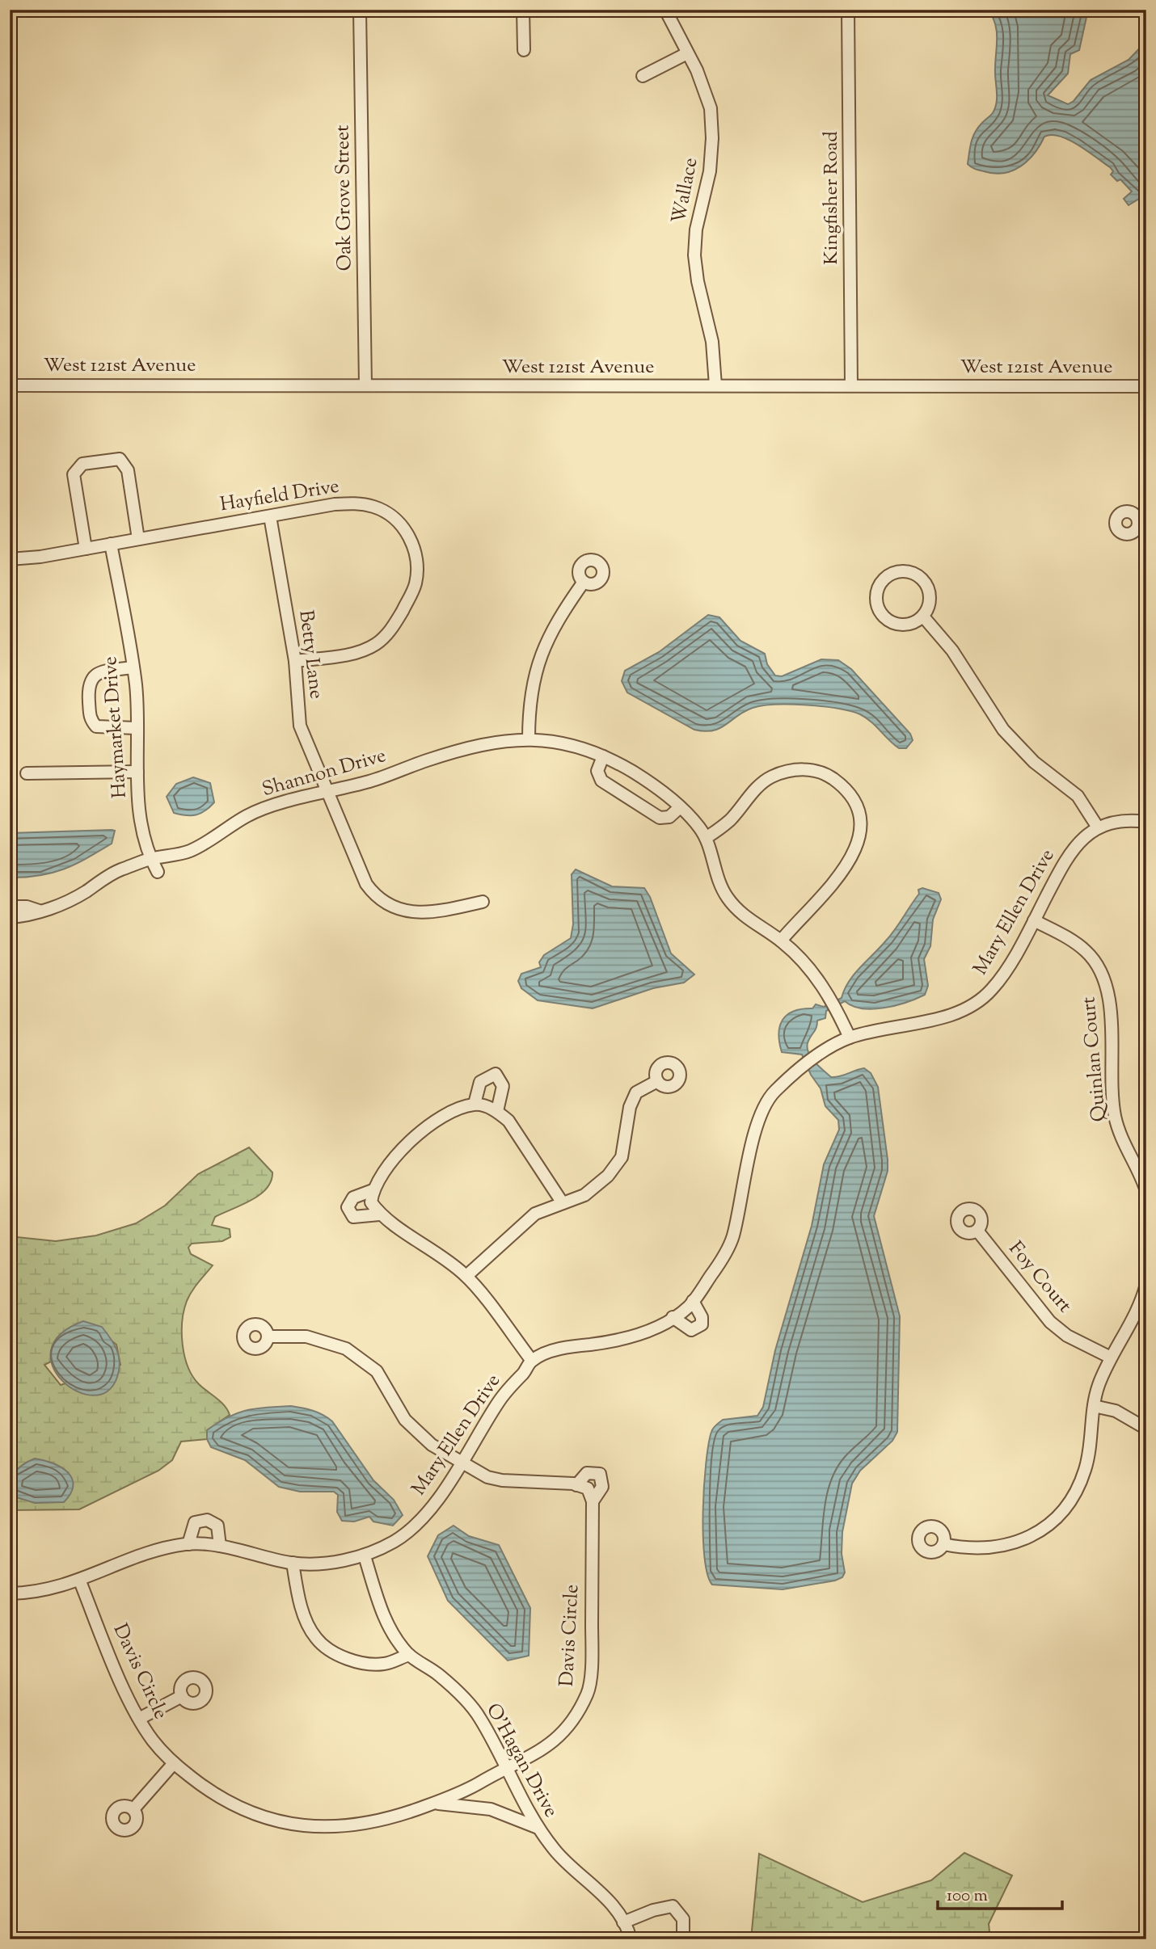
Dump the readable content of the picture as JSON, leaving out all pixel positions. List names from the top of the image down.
{
  "streets": {
    "street": [
      "Wallace",
      "Oak Grove Street",
      "Kingfisher Road",
      "West 121st Avenue",
      "Hayfield Drive",
      "Betty Lane",
      "Haymarket Drive",
      "Shannon Drive",
      "Mary Ellen Drive",
      "Quinlan Court",
      "Foy Court",
      "Davis Circle",
      "O'Hagan Drive"
    ]
  },
  "crossings": [
    ["Wallace", "West 121st Avenue"],
    ["Oak Grove Street", "West 121st Avenue"],
    ["Kingfisher Road", "West 121st Avenue"],
    ["Hayfield Drive", "Betty Lane"],
    ["Hayfield Drive", "Haymarket Drive"],
    ["Betty Lane", "Shannon Drive"],
    ["Haymarket Drive", "Shannon Drive"],
    ["Shannon Drive", "Mary Ellen Drive"],
    ["Mary Ellen Drive", "Quinlan Court"],
    ["Mary Ellen Drive", "Davis Circle"],
    ["Mary Ellen Drive", "O'Hagan Drive"],
    ["Davis Circle", "O'Hagan Drive"]
  ],
  "scale_bar": "100 m"
}
